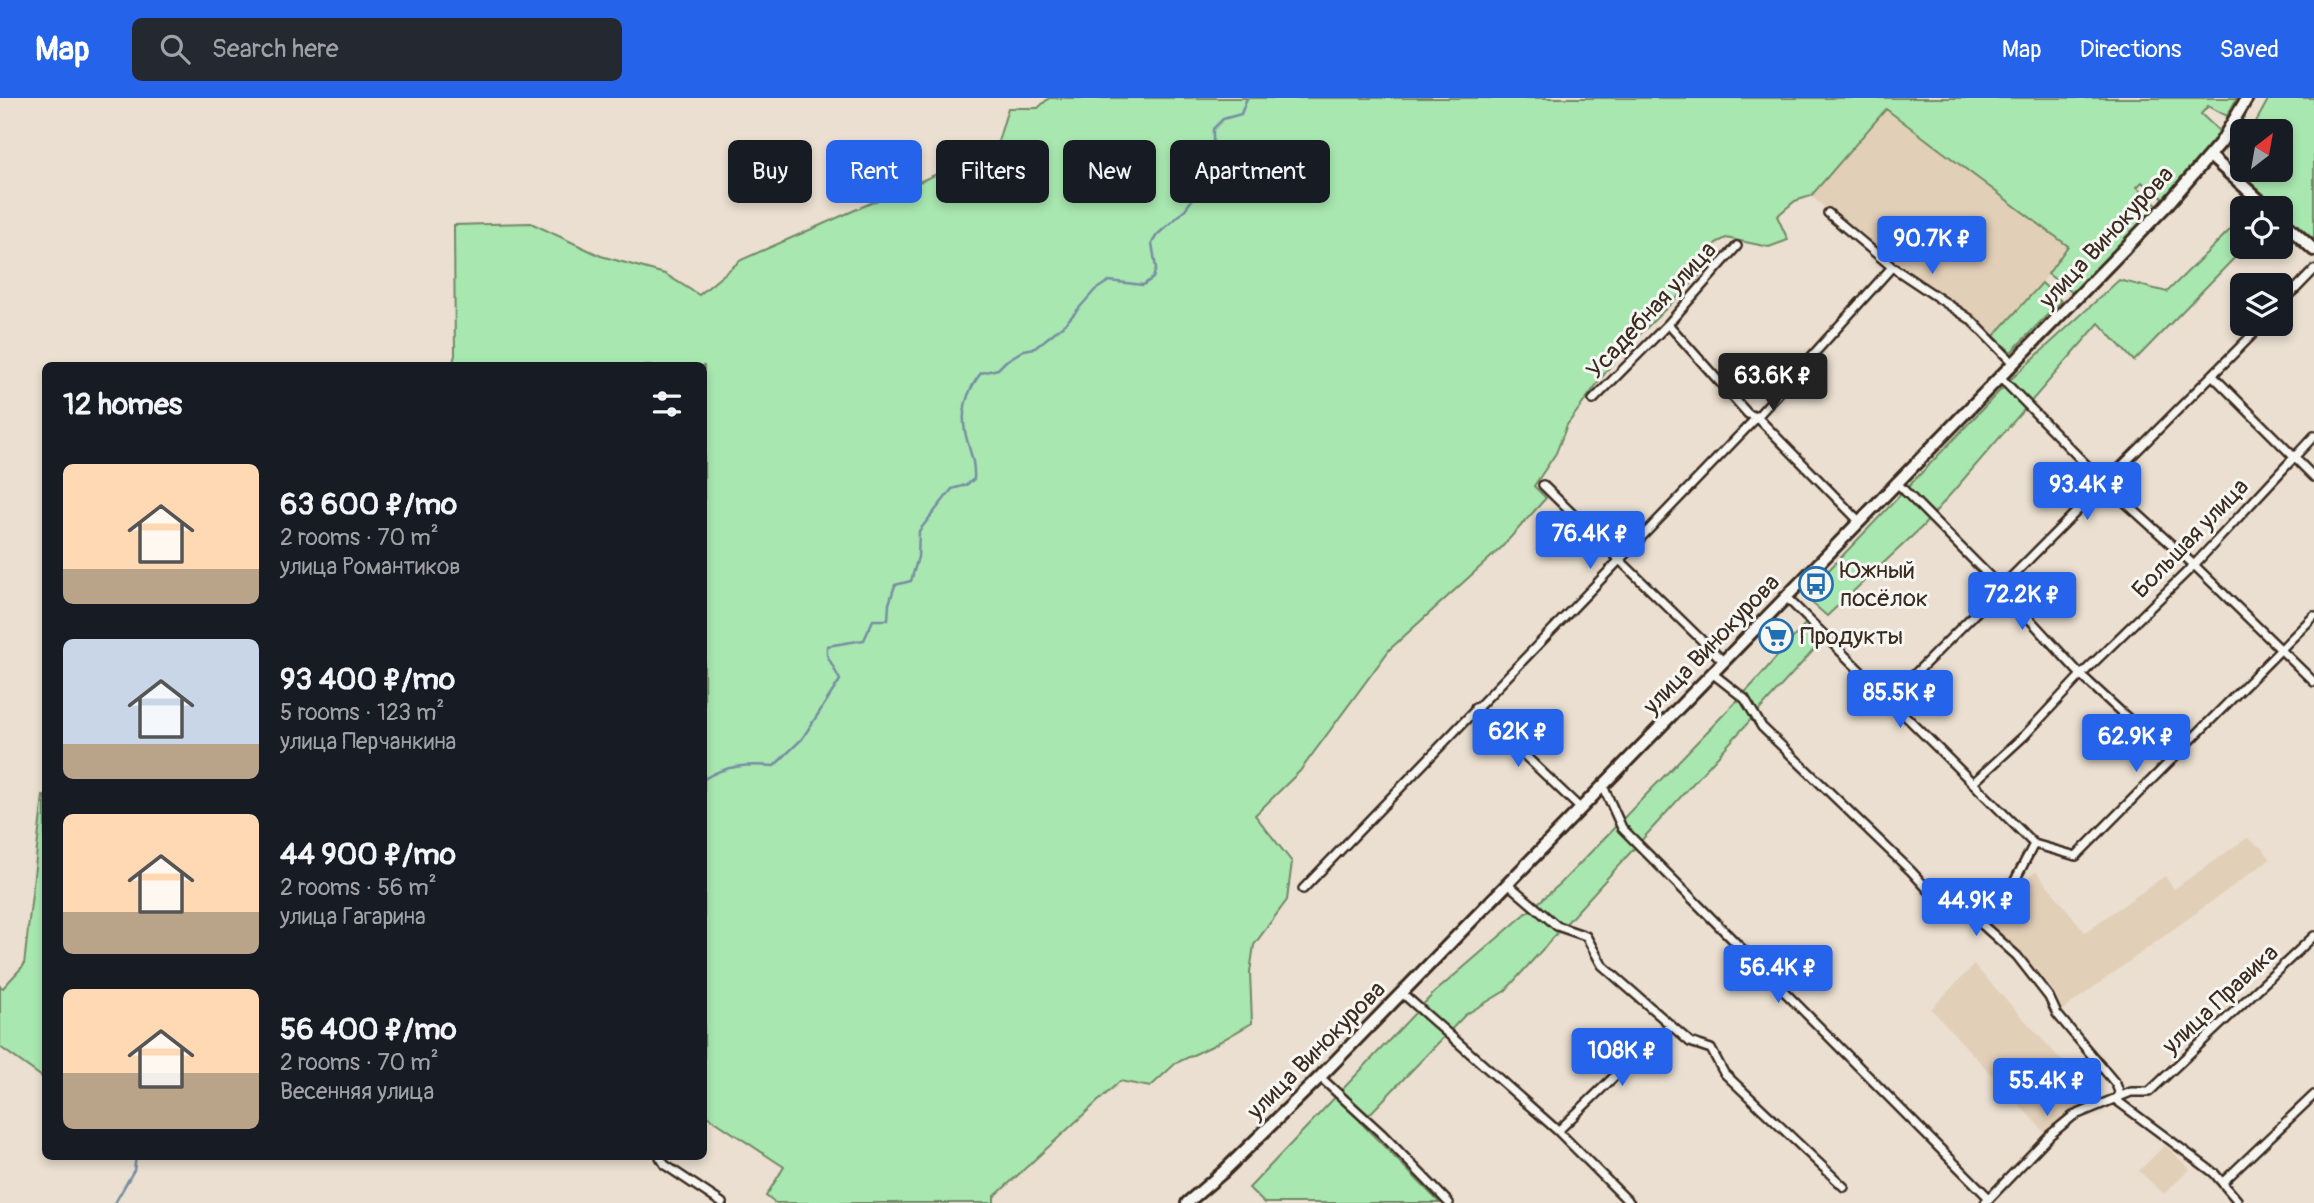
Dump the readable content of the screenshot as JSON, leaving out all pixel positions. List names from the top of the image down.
{
  "streets": {
    "main road": ["улица Винокурова"],
    "street": ["Усадебная улица", "Большая улица", "улица Правика"]
  },
  "places": {
    "bus stop": ["Южный посёлок"],
    "supermarket": ["Продукты"]
  },
  "north": "top right",
  "page": {
    "header": "Map",
    "search": "Search here",
    "nav": ["Map", "Directions", "Saved"],
    "chip": [
      "Buy",
      "Rent",
      "Filters",
      "New",
      "Apartment"
    ],
    "price": [
      "90.7K ₽",
      "63.6K ₽",
      "93.4K ₽",
      "76.4K ₽",
      "72.2K ₽",
      "85.5K ₽",
      "62K ₽",
      "62.9K ₽",
      "44.9K ₽",
      "56.4K ₽",
      "108K ₽",
      "55.4K ₽"
    ],
    "heading": "12 homes",
    "list": [
      {
        "name": "63 600 ₽/mo",
        "note": "2 rooms · 70 m² · улица Романтиков"
      },
      {
        "name": "93 400 ₽/mo",
        "note": "5 rooms · 123 m² · улица Перчанкина"
      },
      {
        "name": "44 900 ₽/mo",
        "note": "2 rooms · 56 m² · улица Гагарина"
      },
      {
        "name": "56 400 ₽/mo",
        "note": "2 rooms · 70 m² · Весенняя улица"
      }
    ]
  }
}
